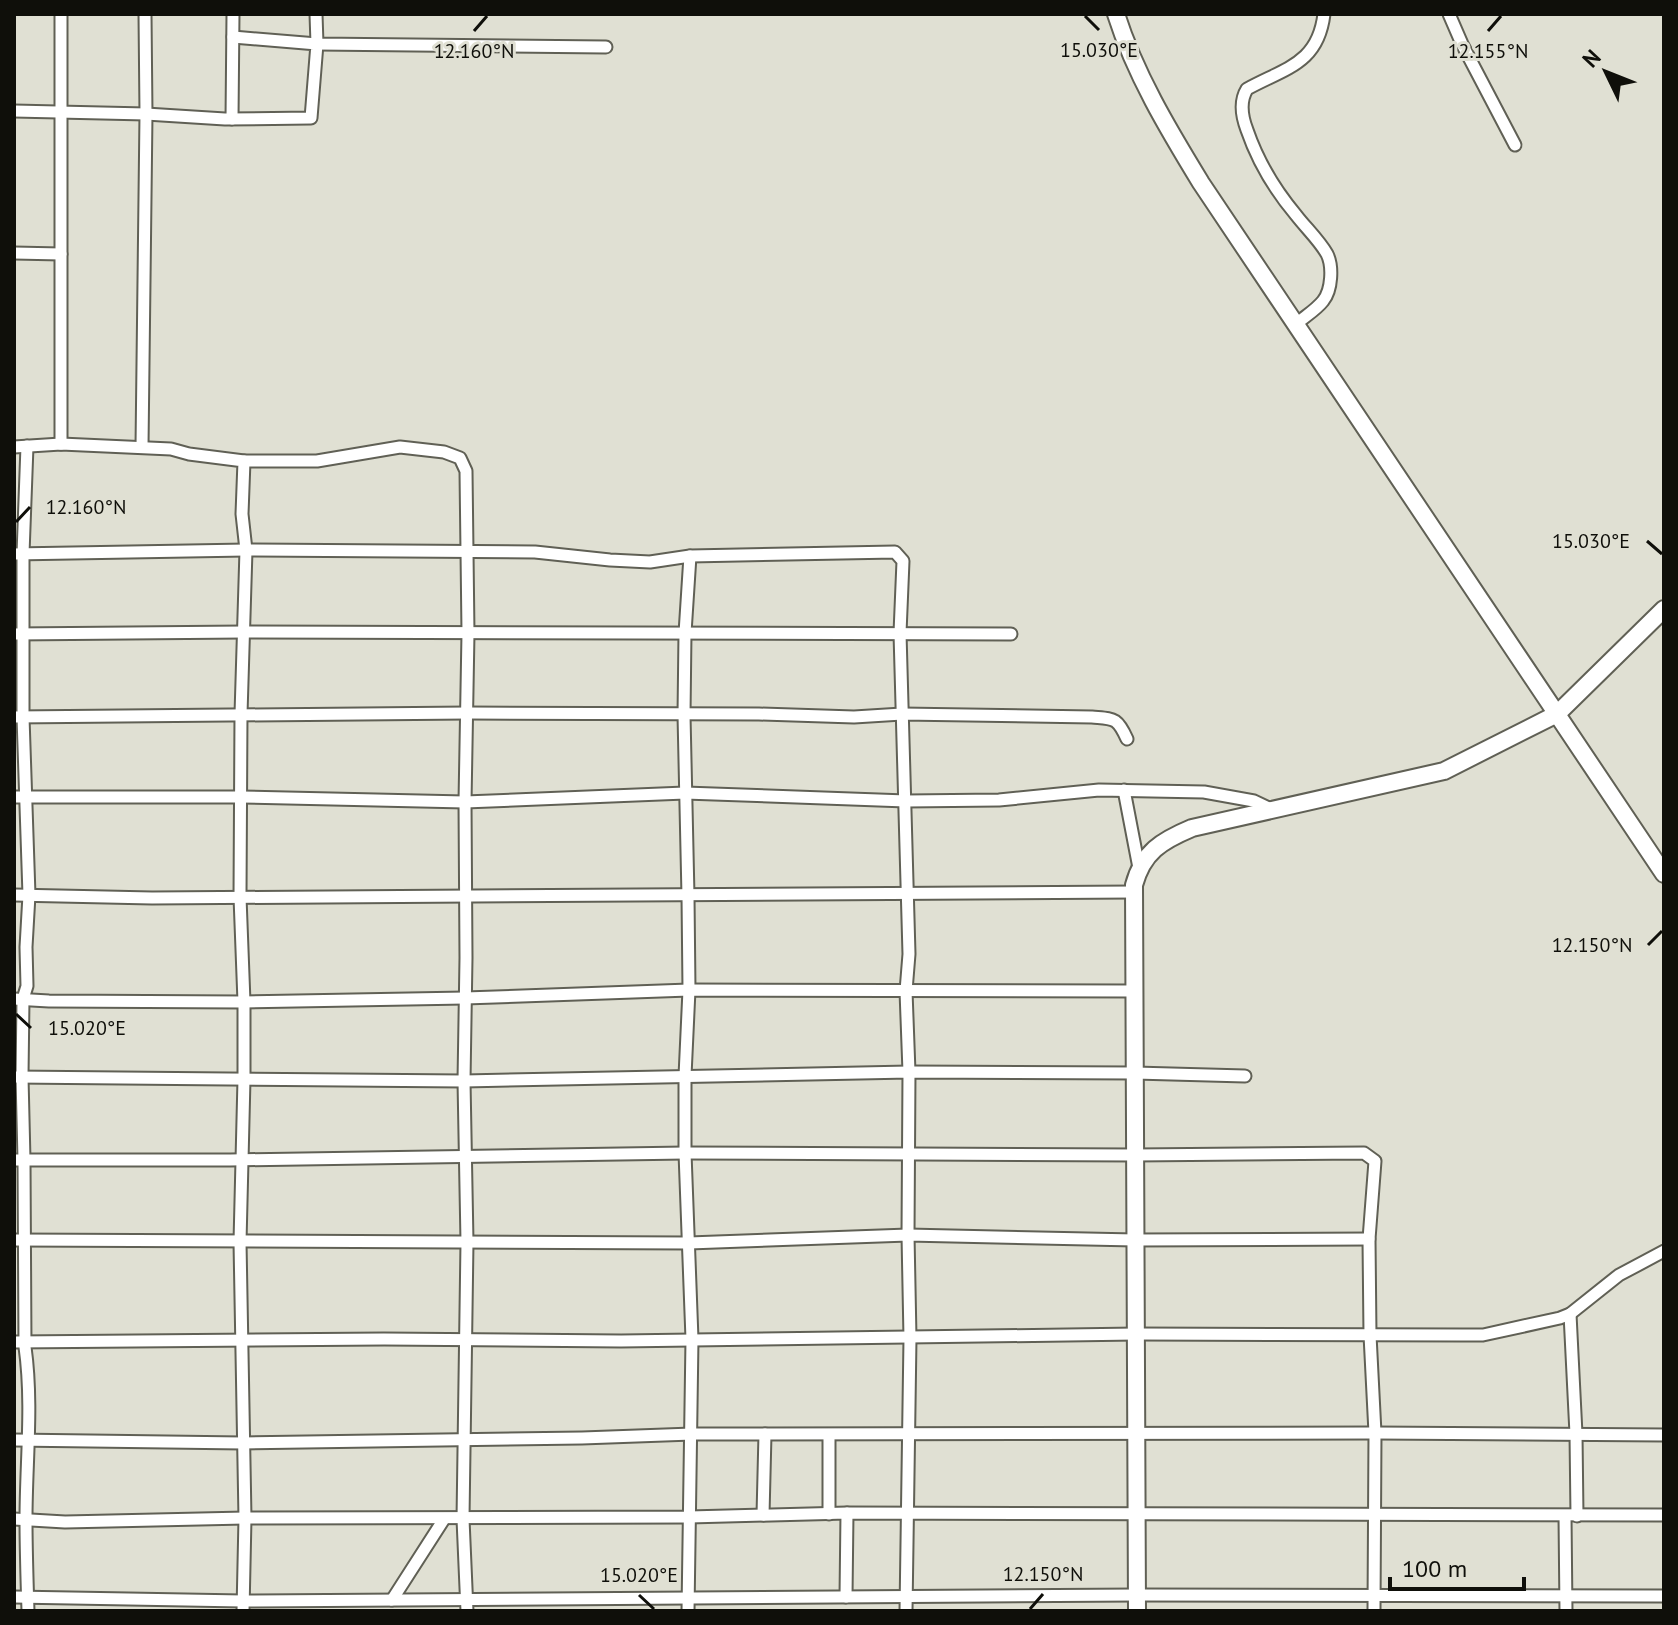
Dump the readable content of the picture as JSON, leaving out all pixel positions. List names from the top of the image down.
{
  "scale_bar": "100 m",
  "north": "top left",
  "coordinates": [
    "15.030°E",
    "12.160°N",
    "12.155°N",
    "12.150°N",
    "15.020°E"
  ]
}
